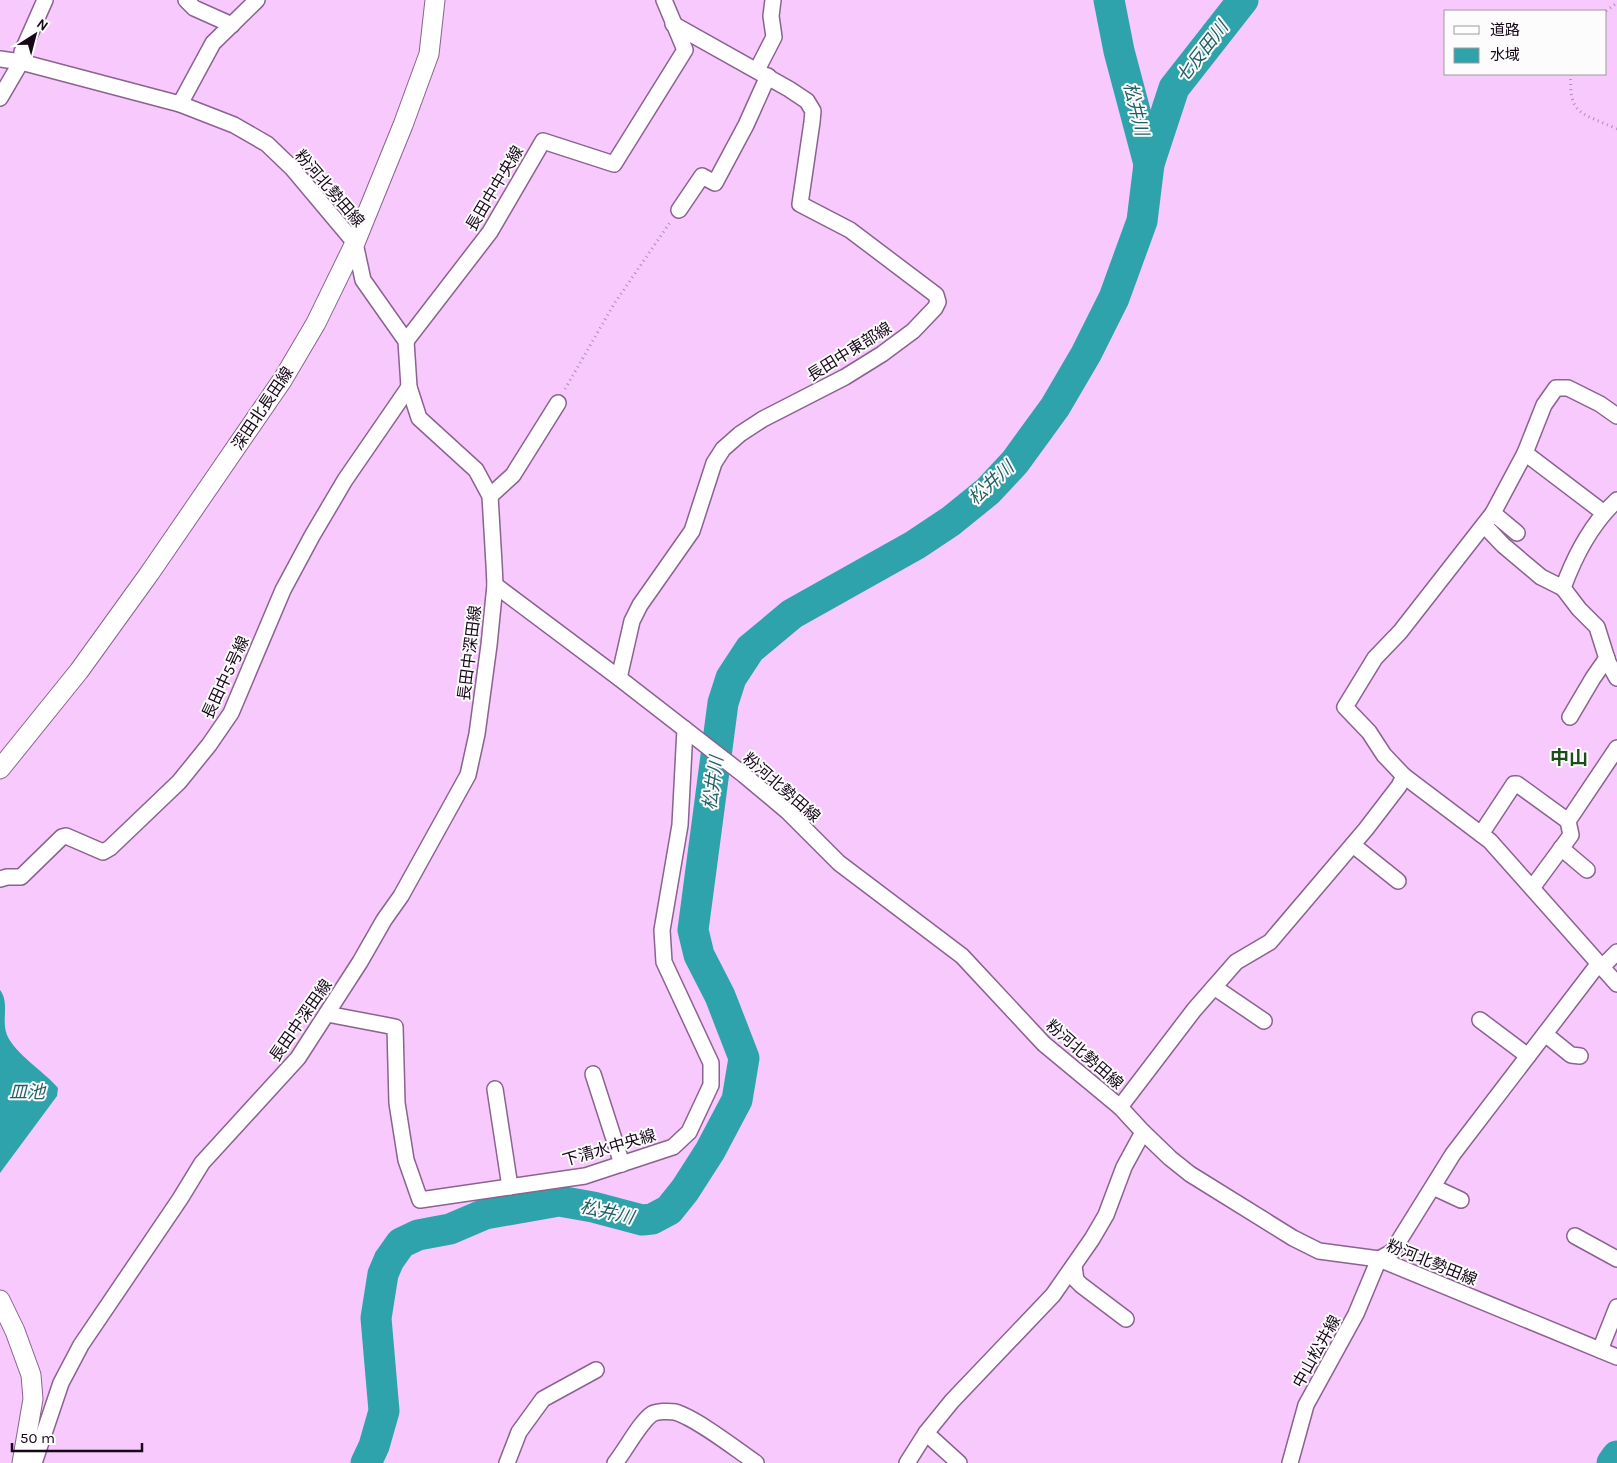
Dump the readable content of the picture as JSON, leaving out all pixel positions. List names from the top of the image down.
{
  "streets": {
    "street": [
      "粉河北勢田線",
      "長田中中央線",
      "長田中東部線",
      "深田北長田線",
      "長田中深田線",
      "長田中5号線",
      "下清水中央線",
      "中山松井線"
    ]
  },
  "crossings": [
    ["粉河北勢田線", "長田中中央線"],
    ["粉河北勢田線", "長田中東部線"],
    ["粉河北勢田線", "深田北長田線"],
    ["粉河北勢田線", "長田中深田線"],
    ["粉河北勢田線", "下清水中央線"],
    ["粉河北勢田線", "中山松井線"],
    ["長田中中央線", "長田中東部線"],
    ["長田中深田線", "下清水中央線"]
  ],
  "districts": ["中山"],
  "water": ["七反田川", "松井川", "皿池"],
  "legend": ["道路", "水域"],
  "scale_bar": "50 m",
  "north": "top right"
}
